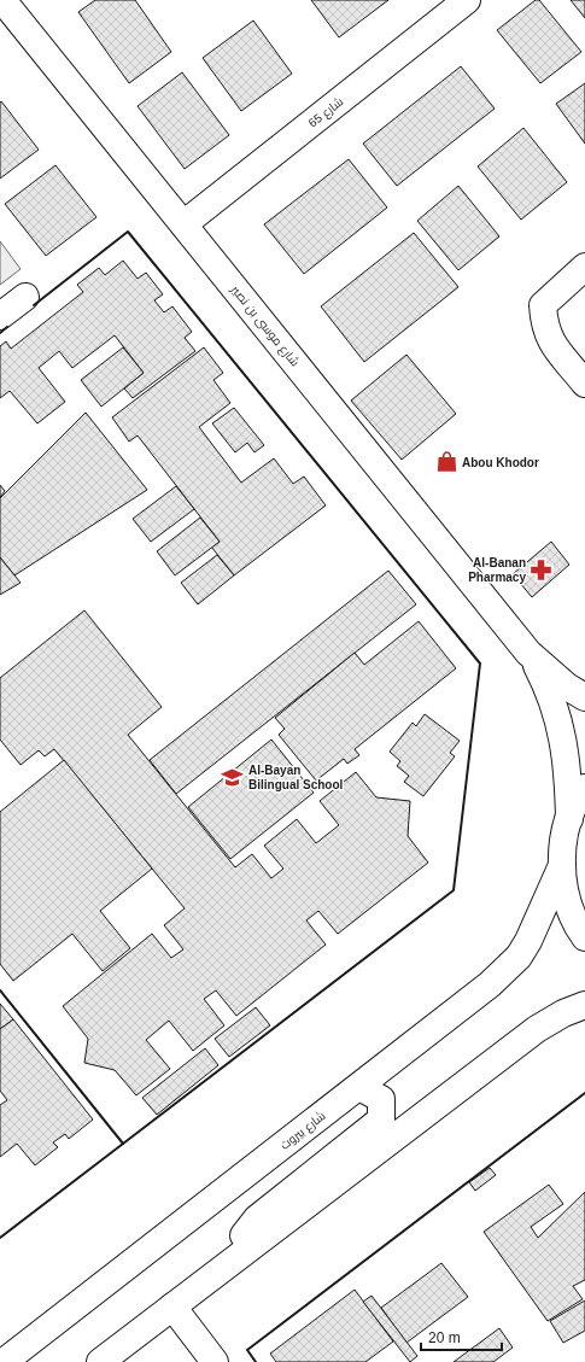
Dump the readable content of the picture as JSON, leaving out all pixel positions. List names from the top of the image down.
{
  "streets": {
    "main road": ["شارع 65", "شارع موسى بن نصير", "شارع بيروت"]
  },
  "crossings": [
    ["شارع 65", "شارع موسى بن نصير"]
  ],
  "places": {
    "shop": ["Abou Khodor"],
    "pharmacy": ["Al-Banan Pharmacy"],
    "school or university": ["Al-Bayan Bilingual School"]
  },
  "scale_bar": "20 m"
}
